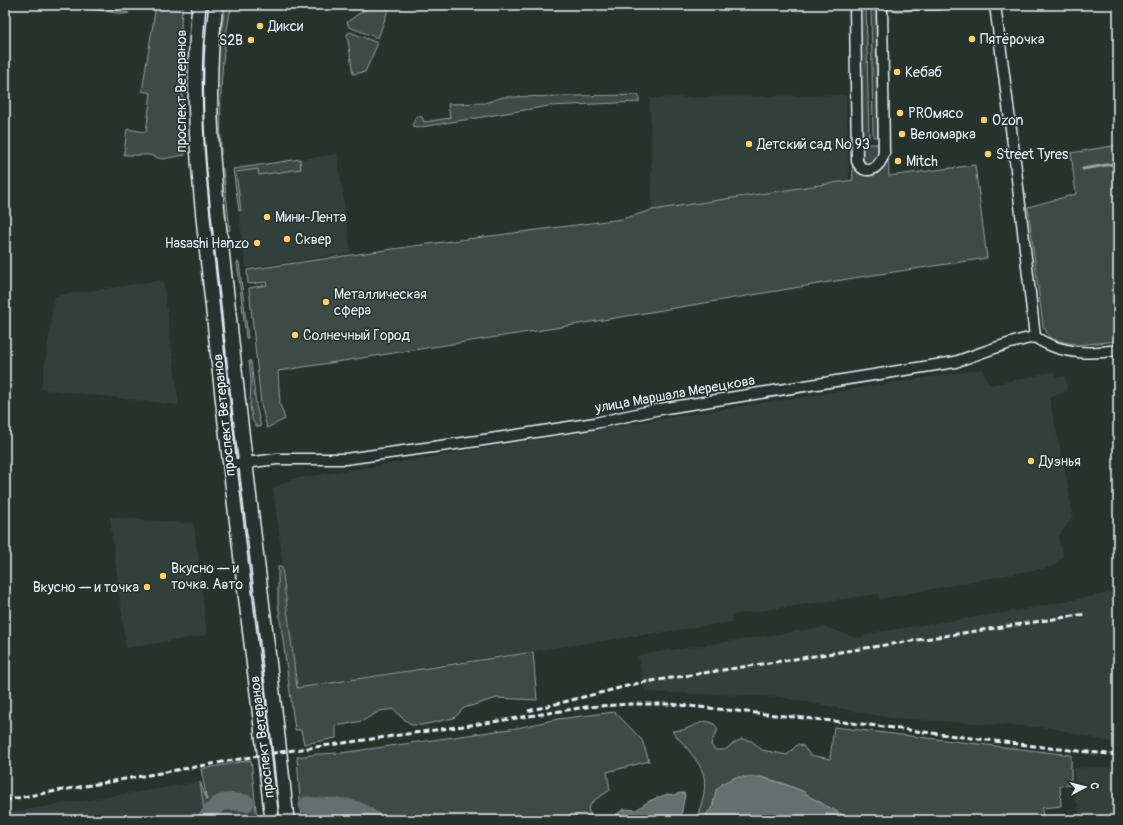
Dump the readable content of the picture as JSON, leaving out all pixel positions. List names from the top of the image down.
{
  "streets": {
    "main road": ["проспект Ветеранов"],
    "street": ["улица Маршала Мерецкова"]
  },
  "crossings": [
    ["проспект Ветеранов", "улица Маршала Мерецкова"]
  ],
  "places": [
    "Дикси",
    "Пятёрочка",
    "S2B",
    "Кебаб",
    "PROмясо",
    "Ozon",
    "Веломарка",
    "Детский сад № 93",
    "Street Tyres",
    "Mitch",
    "Мини-Лента",
    "Сквер",
    "Hasashi Hanzo",
    "Металлическая сфера",
    "Солнечный Город",
    "Дуэнья",
    "Вкусно — и точка. Авто",
    "Вкусно — и точка"
  ],
  "north": "right"
}
